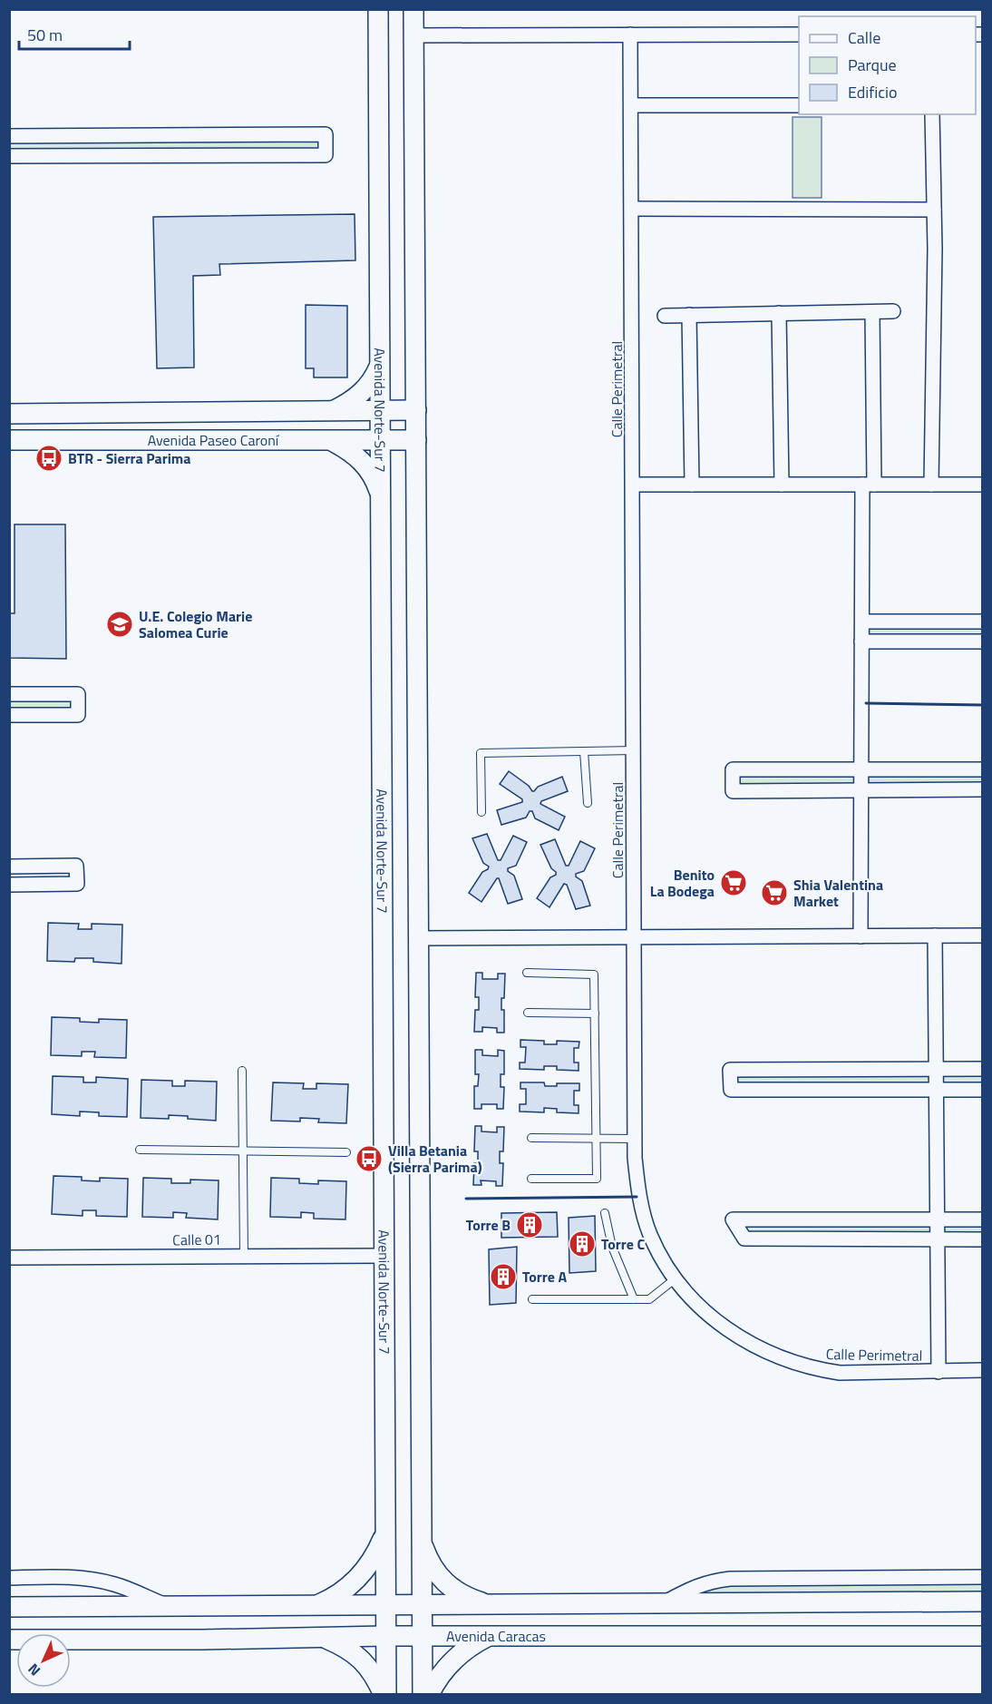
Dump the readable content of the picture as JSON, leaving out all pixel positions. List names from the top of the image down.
{
  "streets": {
    "main road": ["Avenida Norte-Sur 7", "Avenida Paseo Caroní", "Avenida Caracas"],
    "street": ["Calle Perimetral", "Calle 01"]
  },
  "crossings": [
    ["Avenida Norte-Sur 7", "Avenida Paseo Caroní"],
    ["Avenida Norte-Sur 7", "Calle 01"],
    ["Avenida Norte-Sur 7", "Avenida Caracas"]
  ],
  "places": {
    "bus stop": ["BTR - Sierra Parima", "Villa Betania (Sierra Parima)"],
    "school or university": ["U.E. Colegio Marie Salomea Curie"],
    "supermarket": ["Benito La Bodega", "Shia Valentina Market"],
    "building": ["Torre B", "Torre C", "Torre A"]
  },
  "legend": ["Calle", "Parque", "Edificio"],
  "scale_bar": "50 m",
  "north": "bottom left"
}
